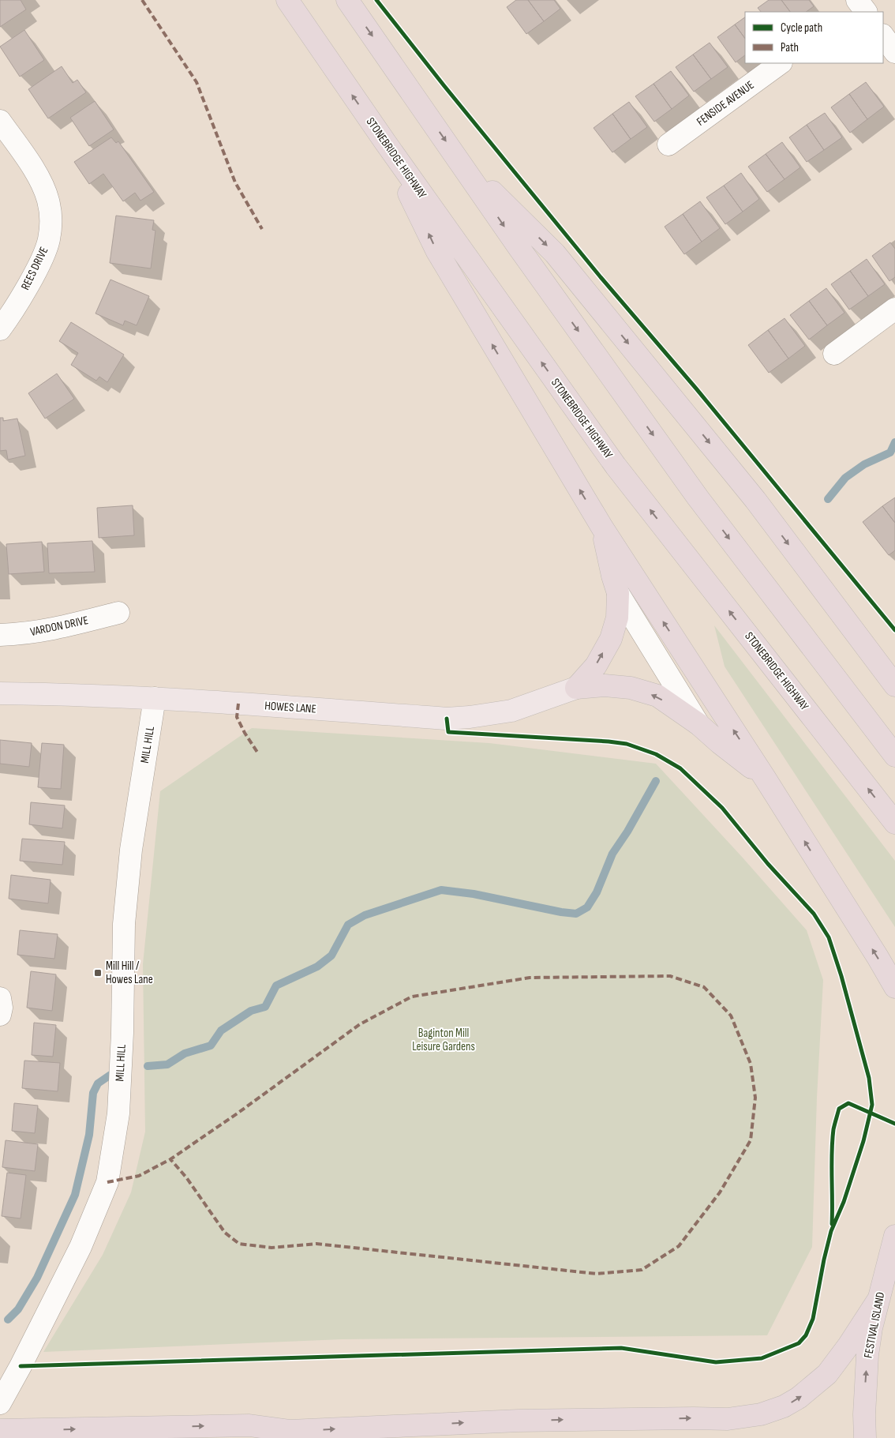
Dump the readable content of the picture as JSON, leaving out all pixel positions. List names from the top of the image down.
{
  "streets": {
    "highway": ["STONEBRIDGE HIGHWAY", "FESTIVAL ISLAND"],
    "main road": ["HOWES LANE"],
    "street": [
      "FENSIDE AVENUE",
      "REES DRIVE",
      "VARDON DRIVE",
      "MILL HILL"
    ]
  },
  "crossings": [
    ["HOWES LANE", "MILL HILL"]
  ],
  "one_way": ["FESTIVAL ISLAND"],
  "parks": ["Baginton Mill Leisure Gardens"],
  "places": {
    "transit": ["Mill Hill / Howes Lane"]
  },
  "legend": ["Cycle path", "Path"]
}
